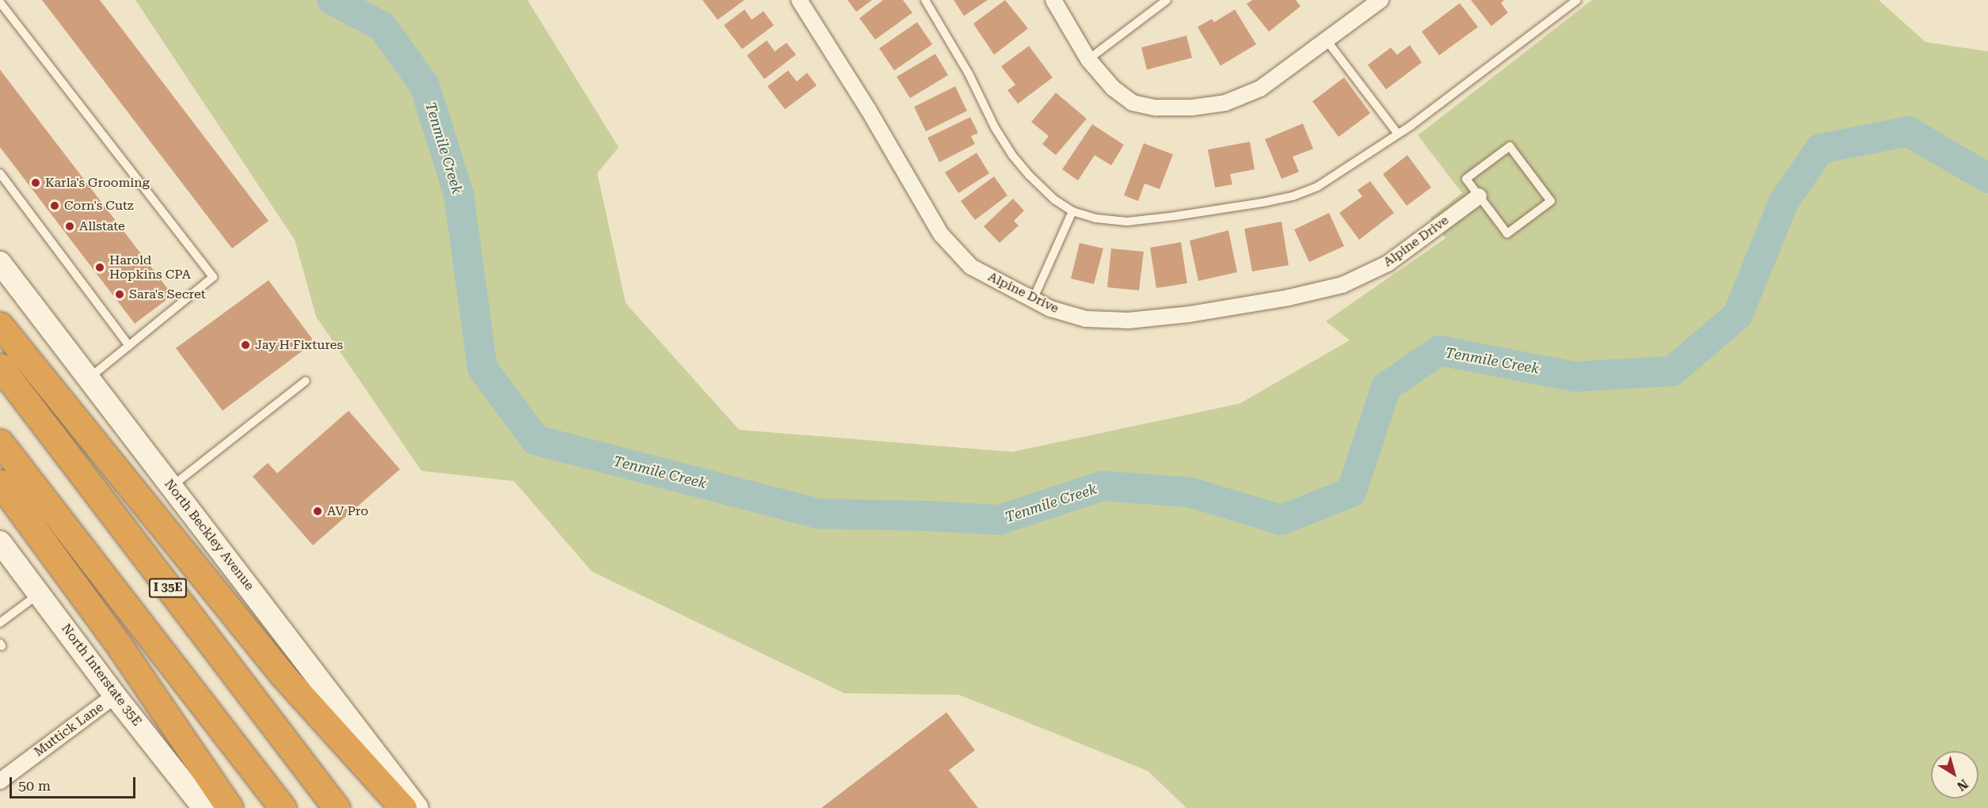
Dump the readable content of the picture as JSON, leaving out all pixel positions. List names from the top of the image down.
{
  "streets": {
    "highway": ["I 35E"],
    "main road": ["North Beckley Avenue", "North Interstate 35E"],
    "street": ["Alpine Drive", "Muttick Lane"]
  },
  "crossings": [
    ["North Interstate 35E", "Muttick Lane"]
  ],
  "water": ["Tenmile Creek"],
  "places": [
    "Karla's Grooming",
    "Corn's Cutz",
    "Allstate",
    "Harold Hopkins CPA",
    "Sara's Secret",
    "Jay H Fixtures",
    "AV Pro"
  ],
  "scale_bar": "50 m",
  "north": "bottom right"
}
